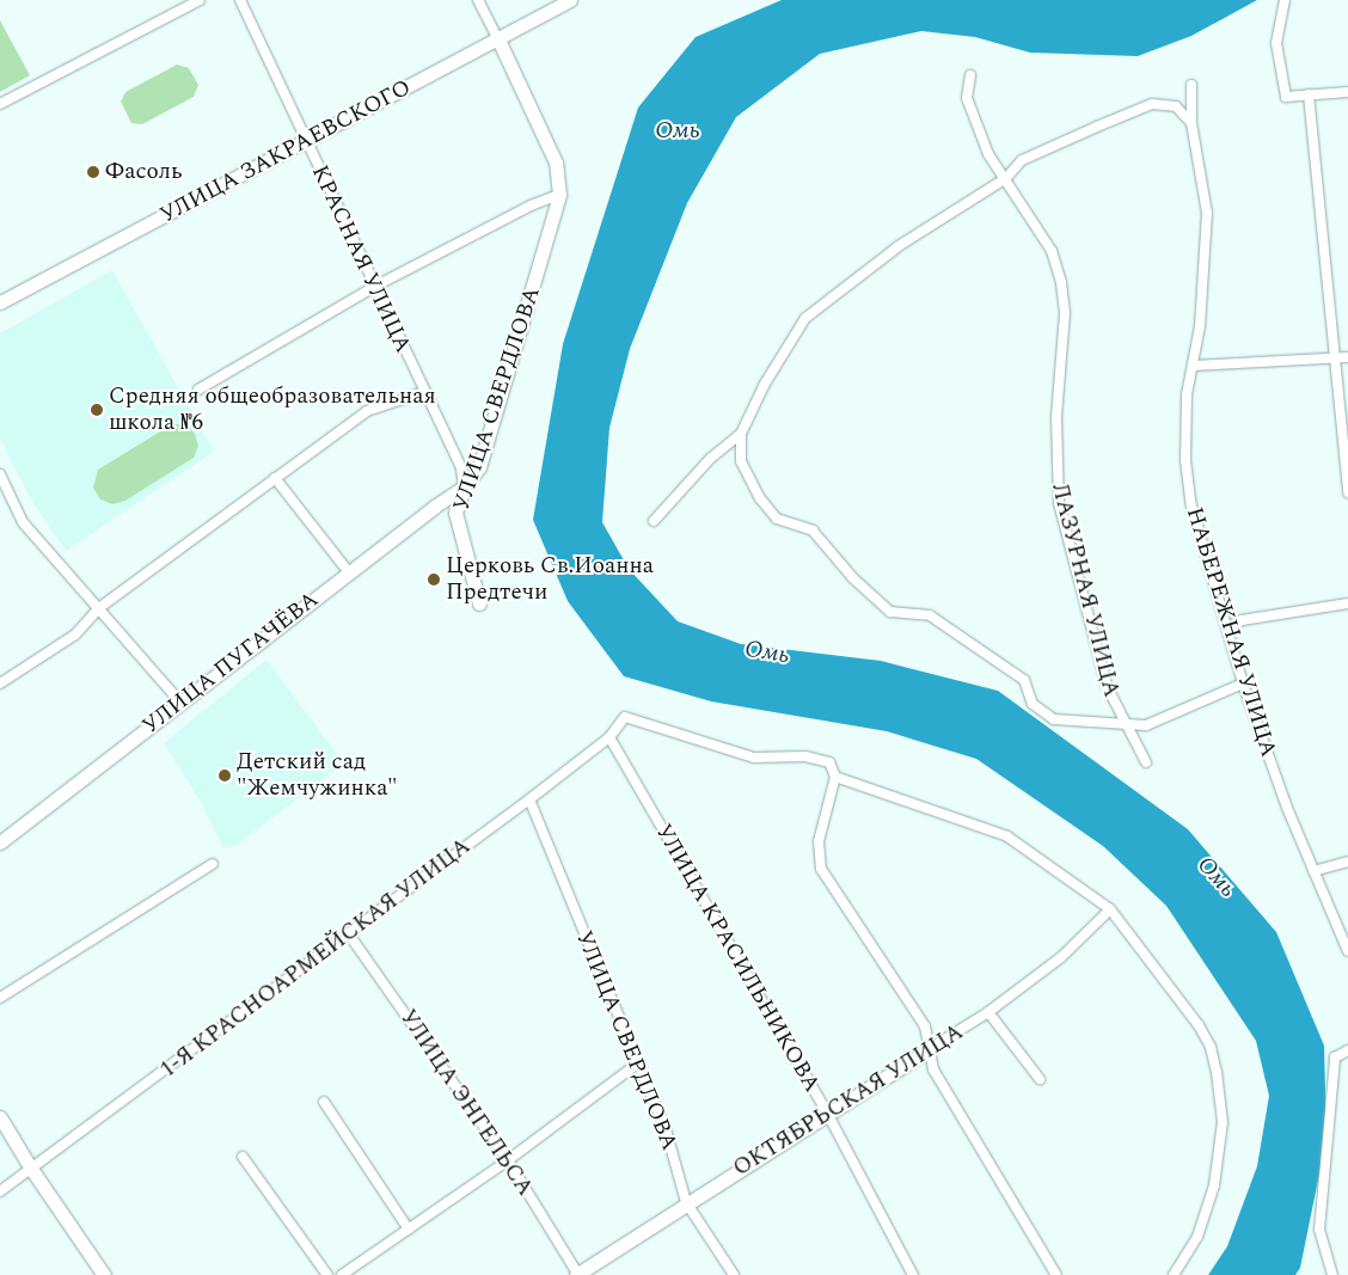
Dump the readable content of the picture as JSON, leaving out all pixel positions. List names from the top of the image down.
{
  "streets": {
    "street": [
      "УЛИЦА ЗАКРАЕВСКОГО",
      "КРАСНАЯ УЛИЦА",
      "УЛИЦА СВЕРДЛОВА",
      "ЛАЗУРНАЯ УЛИЦА",
      "НАБЕРЕЖНАЯ УЛИЦА",
      "УЛИЦА ПУГАЧЁВА",
      "1-Я КРАСНОАРМЕЙСКАЯ УЛИЦА",
      "УЛИЦА КРАСИЛЬНИКОВА",
      "ОКТЯБРЬСКАЯ УЛИЦА",
      "УЛИЦА ЭНГЕЛЬСА"
    ]
  },
  "crossings": [
    ["УЛИЦА ЗАКРАЕВСКОГО", "КРАСНАЯ УЛИЦА"],
    ["КРАСНАЯ УЛИЦА", "УЛИЦА СВЕРДЛОВА"],
    ["КРАСНАЯ УЛИЦА", "УЛИЦА ПУГАЧЁВА"],
    ["УЛИЦА СВЕРДЛОВА", "УЛИЦА ПУГАЧЁВА"],
    ["УЛИЦА СВЕРДЛОВА", "1-Я КРАСНОАРМЕЙСКАЯ УЛИЦА"],
    ["УЛИЦА СВЕРДЛОВА", "ОКТЯБРЬСКАЯ УЛИЦА"],
    ["1-Я КРАСНОАРМЕЙСКАЯ УЛИЦА", "УЛИЦА КРАСИЛЬНИКОВА"],
    ["1-Я КРАСНОАРМЕЙСКАЯ УЛИЦА", "УЛИЦА ЭНГЕЛЬСА"],
    ["УЛИЦА КРАСИЛЬНИКОВА", "ОКТЯБРЬСКАЯ УЛИЦА"],
    ["ОКТЯБРЬСКАЯ УЛИЦА", "УЛИЦА ЭНГЕЛЬСА"]
  ],
  "water": ["Омь"],
  "places": [
    "Фасоль",
    "Средняя общеобразовательная школа №6",
    "Церковь Св.Иоанна Предтечи",
    "Детский сад \"Жемчужинка\""
  ]
}
